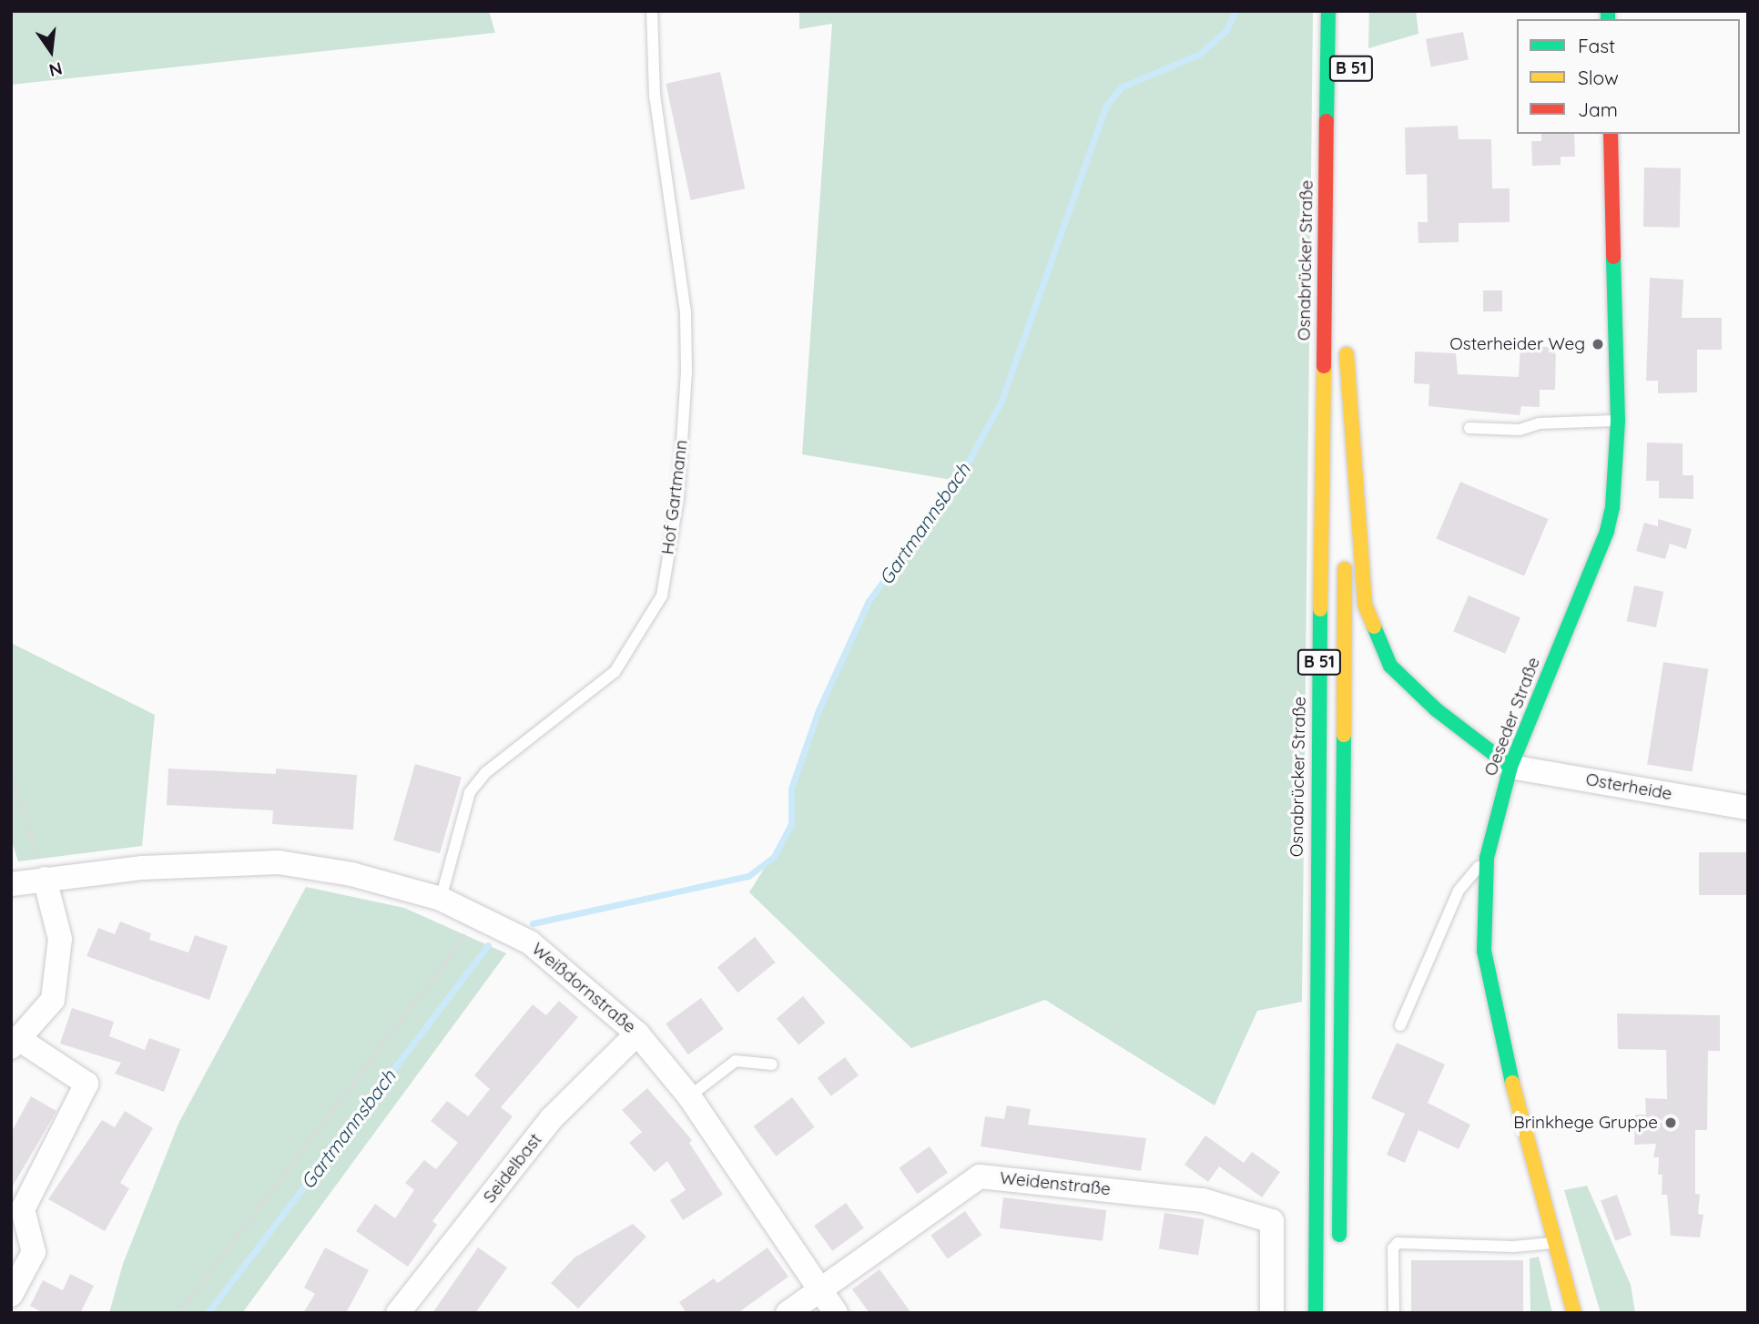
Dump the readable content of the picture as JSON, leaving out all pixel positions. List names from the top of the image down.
{
  "streets": {
    "main road": ["B 51", "Osnabrücker Straße", "Oeseder Straße"],
    "street": [
      "Osterheide",
      "Weißdornstraße",
      "Seidelbast",
      "Weidenstraße"
    ],
    "lane": ["Hof Gartmann"]
  },
  "crossings": [
    ["B 51", "Oeseder Straße"],
    ["B 51", "Osterheide"],
    ["Hof Gartmann", "Weißdornstraße"],
    ["Oeseder Straße", "Osterheide"],
    ["Weißdornstraße", "Seidelbast"],
    ["Weißdornstraße", "Weidenstraße"]
  ],
  "water": ["Gartmannsbach"],
  "places": ["Osterheider Weg", "Brinkhege Gruppe"],
  "legend": ["Fast", "Slow", "Jam"],
  "north": "bottom"
}
